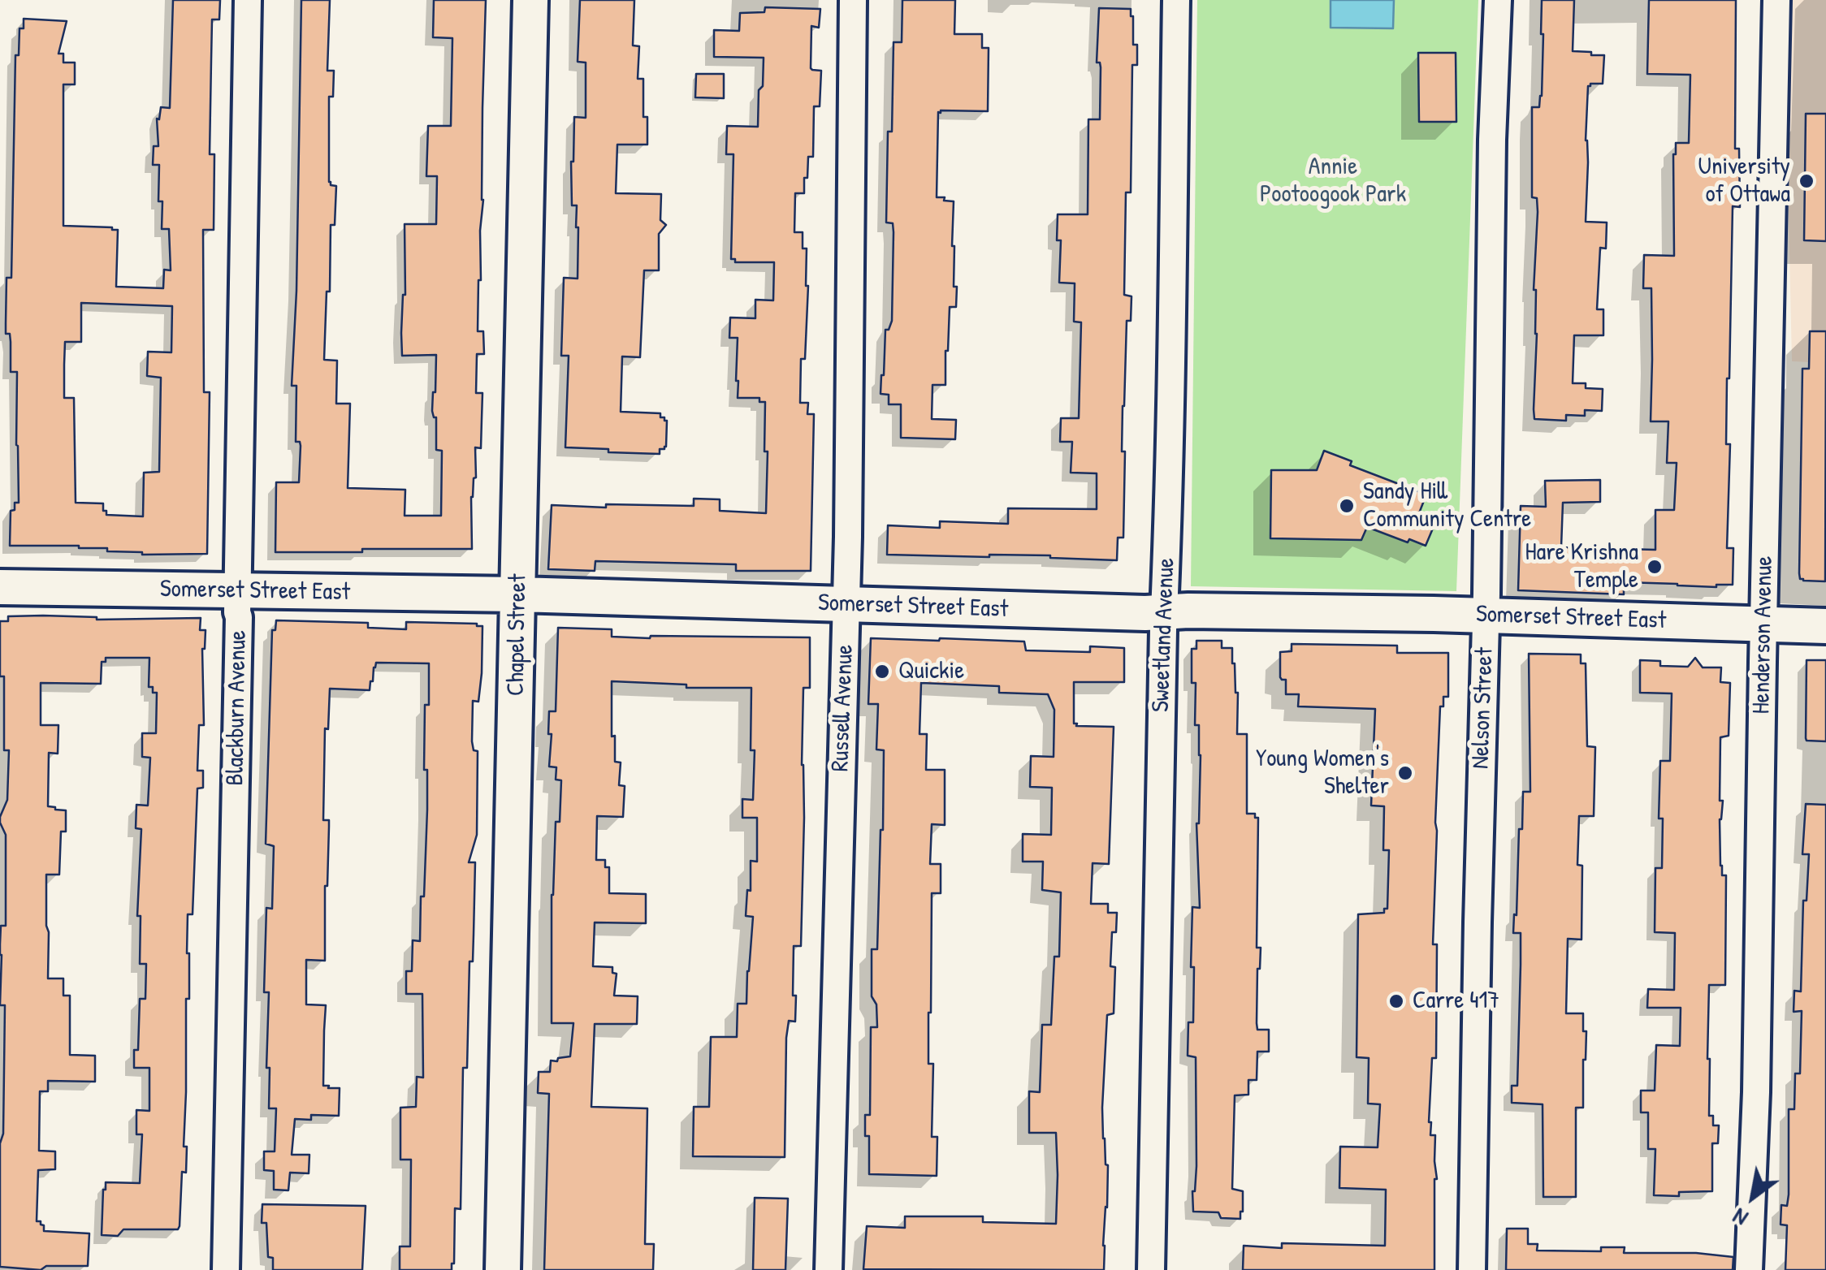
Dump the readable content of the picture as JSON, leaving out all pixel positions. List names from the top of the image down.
{
  "streets": {
    "street": [
      "Somerset Street East",
      "Chapel Street",
      "Sweetland Avenue",
      "Henderson Avenue",
      "Blackburn Avenue",
      "Russell Avenue",
      "Nelson Street"
    ]
  },
  "crossings": [
    ["Somerset Street East", "Chapel Street"],
    ["Somerset Street East", "Sweetland Avenue"],
    ["Somerset Street East", "Henderson Avenue"],
    ["Somerset Street East", "Blackburn Avenue"],
    ["Somerset Street East", "Russell Avenue"],
    ["Somerset Street East", "Nelson Street"]
  ],
  "parks": ["Annie Pootoogook Park"],
  "places": [
    "University of Ottawa",
    "Sandy Hill Community Centre",
    "Hare Krishna Temple",
    "Quickie",
    "Young Women's Shelter",
    "Carre 417"
  ],
  "north": "bottom left"
}
